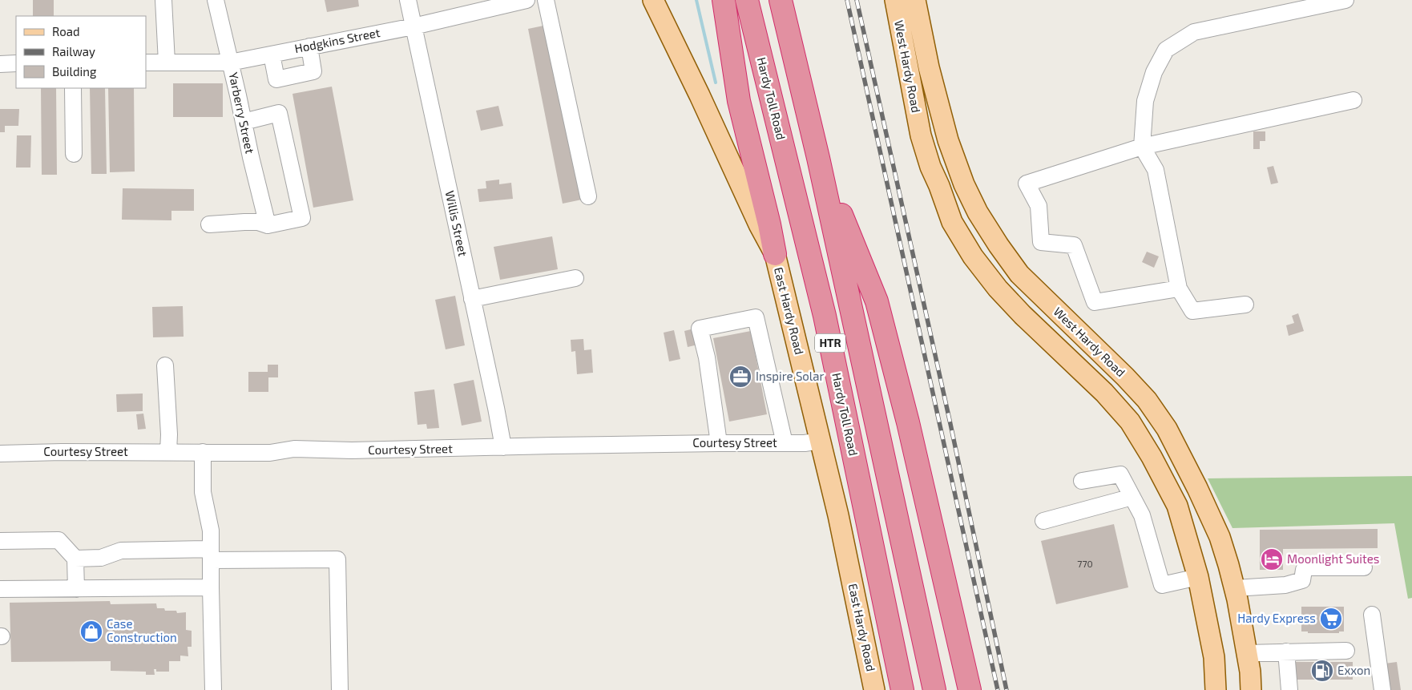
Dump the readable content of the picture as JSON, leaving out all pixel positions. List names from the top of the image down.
{
  "streets": {
    "highway": ["Hardy Toll Road", "HTR"],
    "main road": ["West Hardy Road", "East Hardy Road"],
    "street": [
      "Hodgkins Street",
      "Yarberry Street",
      "Willis Street",
      "Courtesy Street"
    ]
  },
  "crossings": [
    ["Hodgkins Street", "Yarberry Street"],
    ["Hodgkins Street", "Willis Street"],
    ["Willis Street", "Courtesy Street"],
    ["East Hardy Road", "Courtesy Street"]
  ],
  "places": {
    "office": ["Inspire Solar"],
    "hotel": ["Moonlight Suites"],
    "supermarket": ["Hardy Express"],
    "shop": ["Case Construction"],
    "fuel station": ["Exxon"]
  },
  "house_numbers": ["770"],
  "legend": ["Road", "Railway", "Building"]
}
